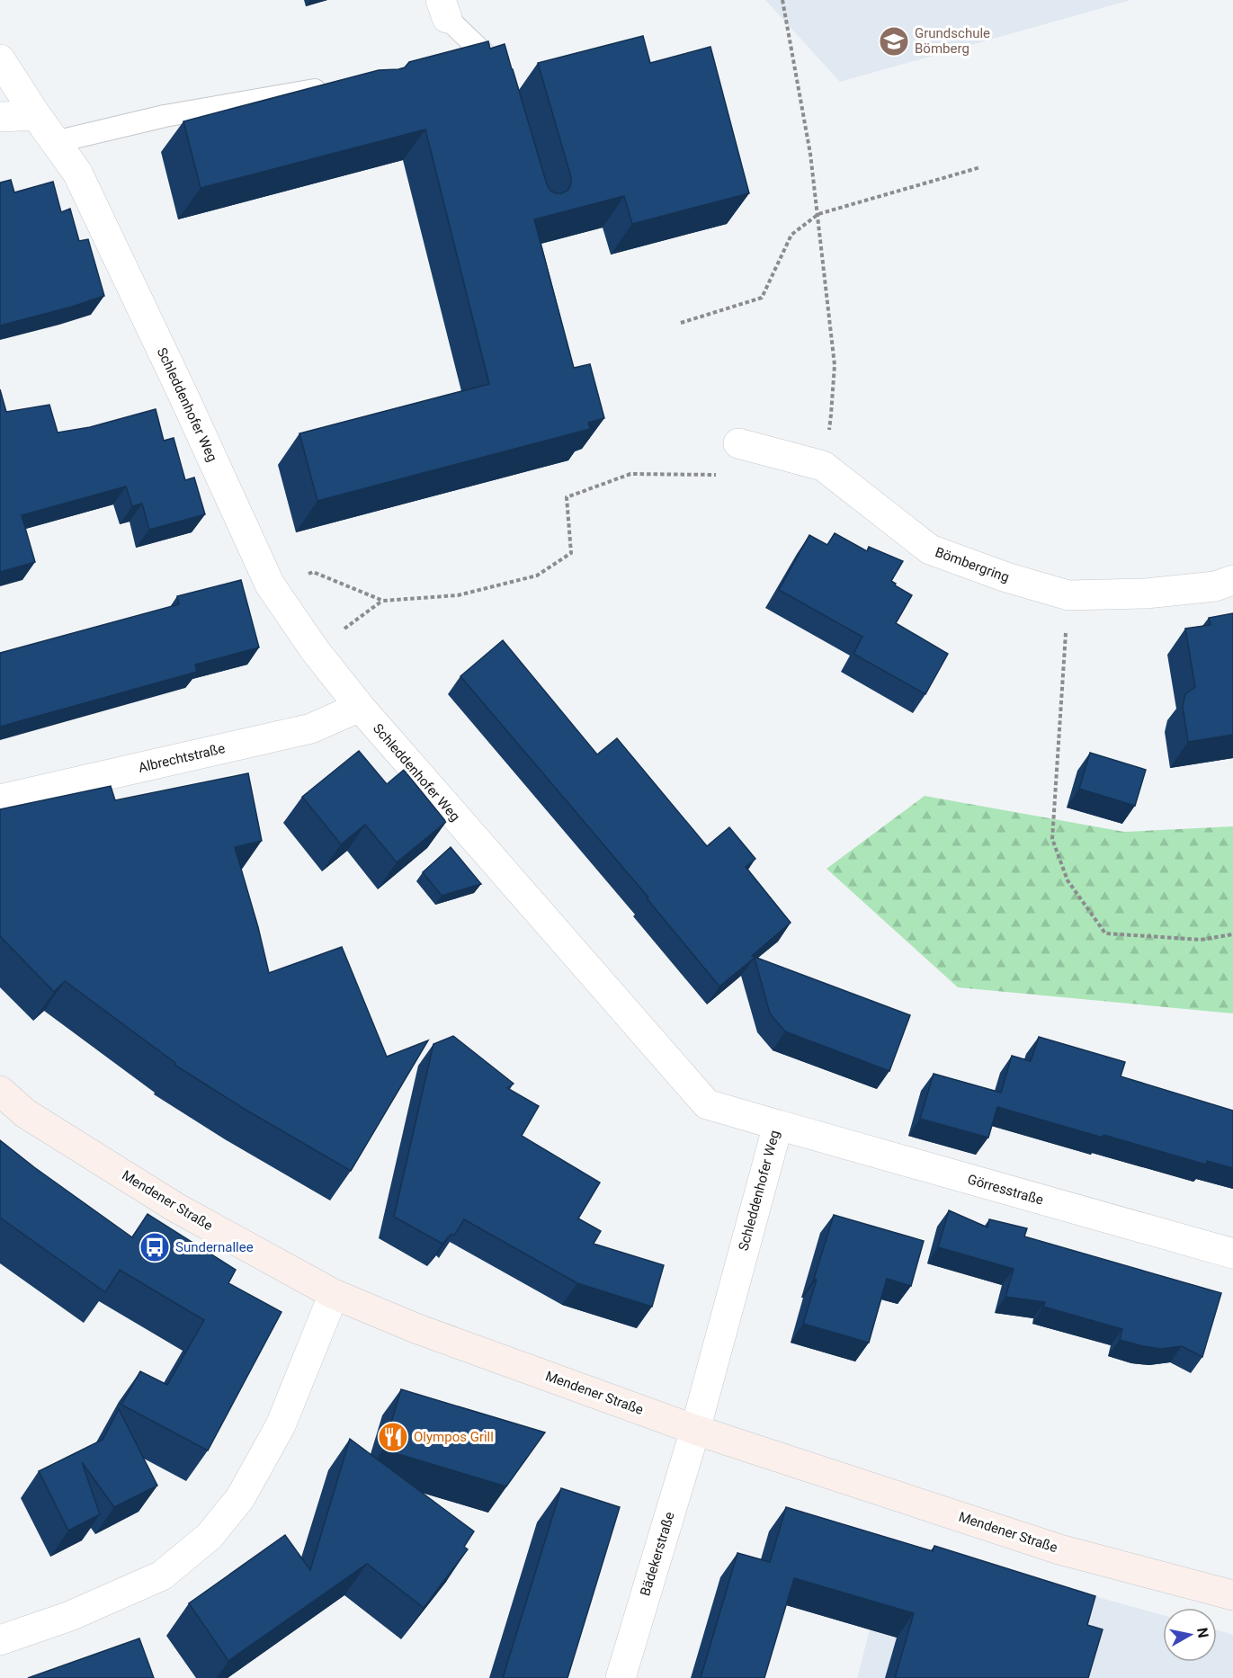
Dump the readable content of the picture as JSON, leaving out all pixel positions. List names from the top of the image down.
{
  "streets": {
    "main road": ["Mendener Straße"],
    "street": [
      "Schleddenhofer Weg",
      "Bömbergring",
      "Albrechtstraße",
      "Görresstraße",
      "Bädekerstraße"
    ]
  },
  "crossings": [
    ["Schleddenhofer Weg", "Albrechtstraße"],
    ["Schleddenhofer Weg", "Görresstraße"],
    ["Schleddenhofer Weg", "Mendener Straße"],
    ["Schleddenhofer Weg", "Bädekerstraße"],
    ["Mendener Straße", "Bädekerstraße"]
  ],
  "places": {
    "school or university": ["Grundschule Bömberg"],
    "bus stop": ["Sundernallee"],
    "restaurant": ["Olympos Grill"]
  },
  "north": "right"
}
